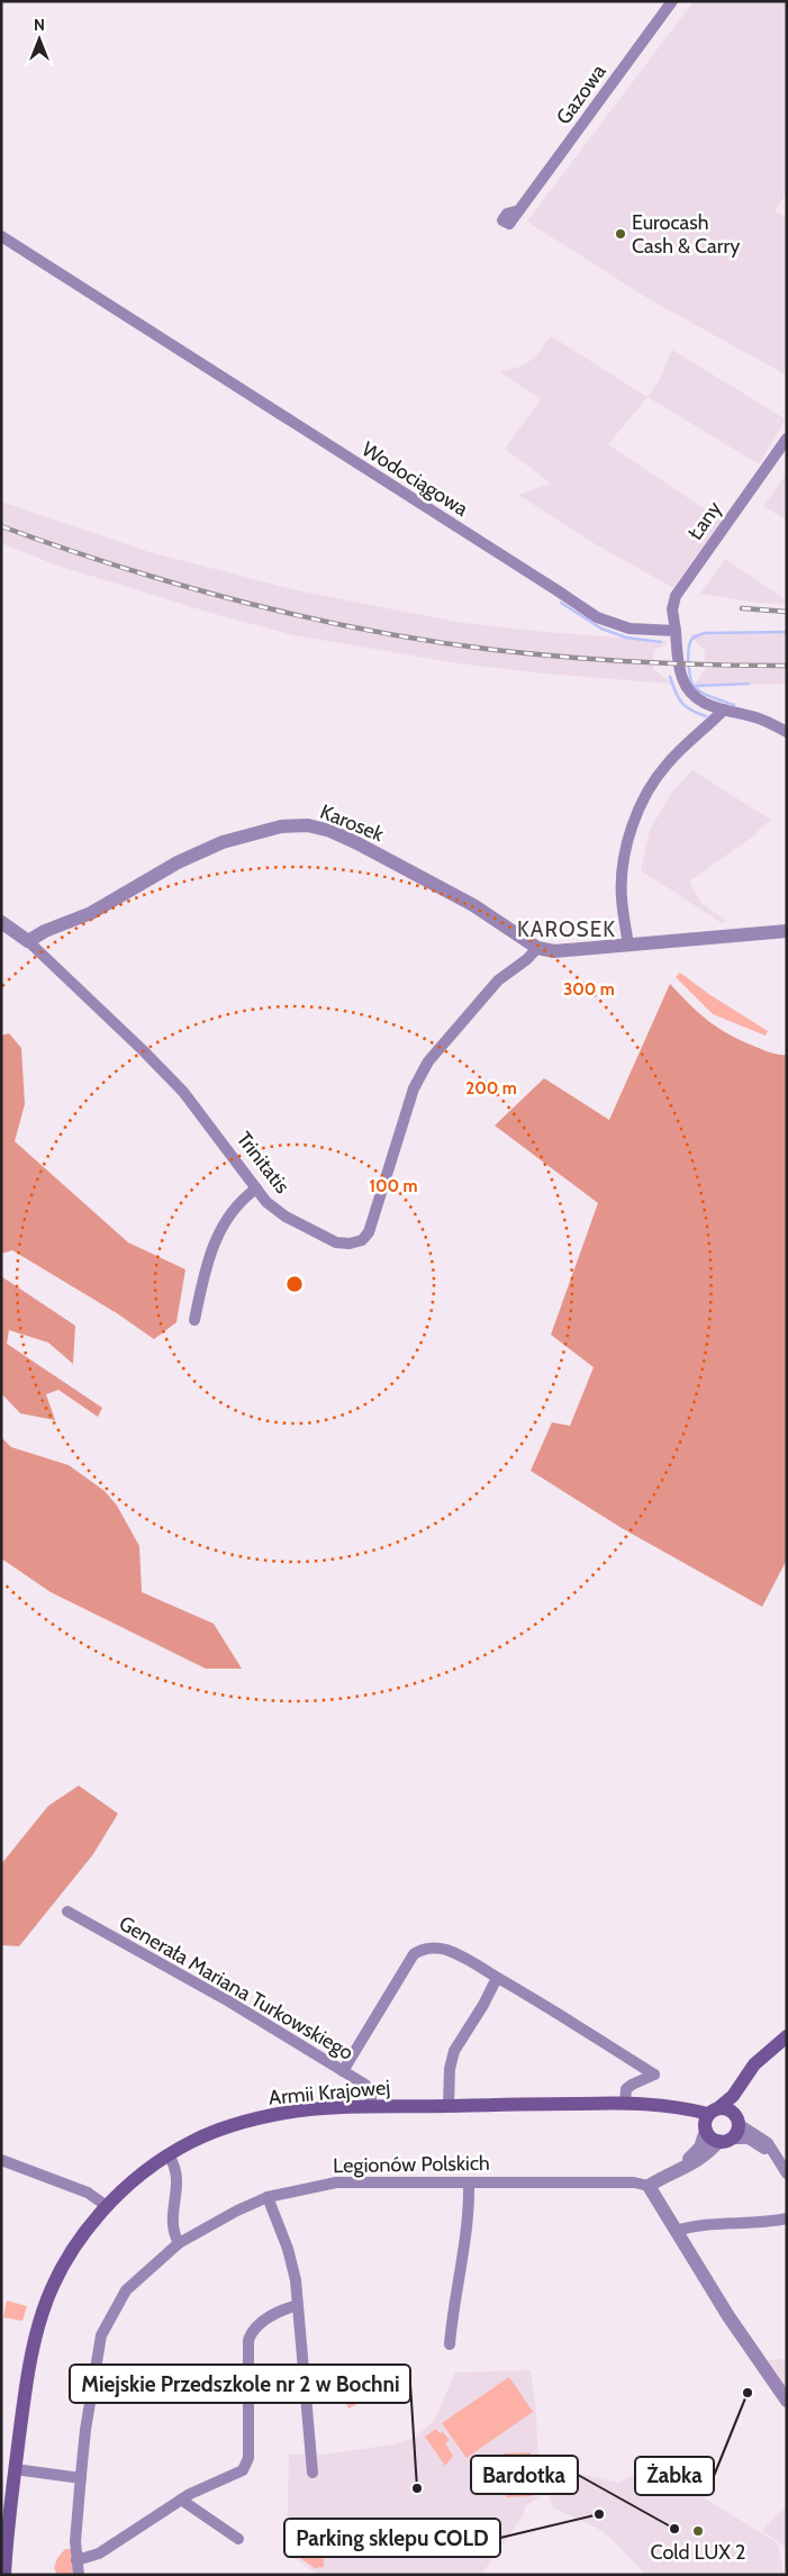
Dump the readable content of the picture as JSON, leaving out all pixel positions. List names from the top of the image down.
{
  "streets": {
    "main road": ["Armii Krajowej"],
    "street": [
      "Gazowa",
      "Wodociągowa",
      "Łany",
      "Karosek",
      "Trinitatis",
      "Generała Mariana Turkowskiego",
      "Legionów Polskich"
    ]
  },
  "crossings": [
    ["Wodociągowa", "Łany"],
    ["Karosek", "Trinitatis"],
    ["Generała Mariana Turkowskiego", "Armii Krajowej"]
  ],
  "districts": ["KAROSEK"],
  "places": [
    "Eurocash Cash & Carry",
    "Żabka",
    "Miejskie Przedszkole nr 2 w Bochni",
    "Parking sklepu COLD",
    "Bardotka",
    "Cold LUX 2"
  ],
  "north": "top",
  "rings": ["300 m", "200 m", "100 m"]
}
